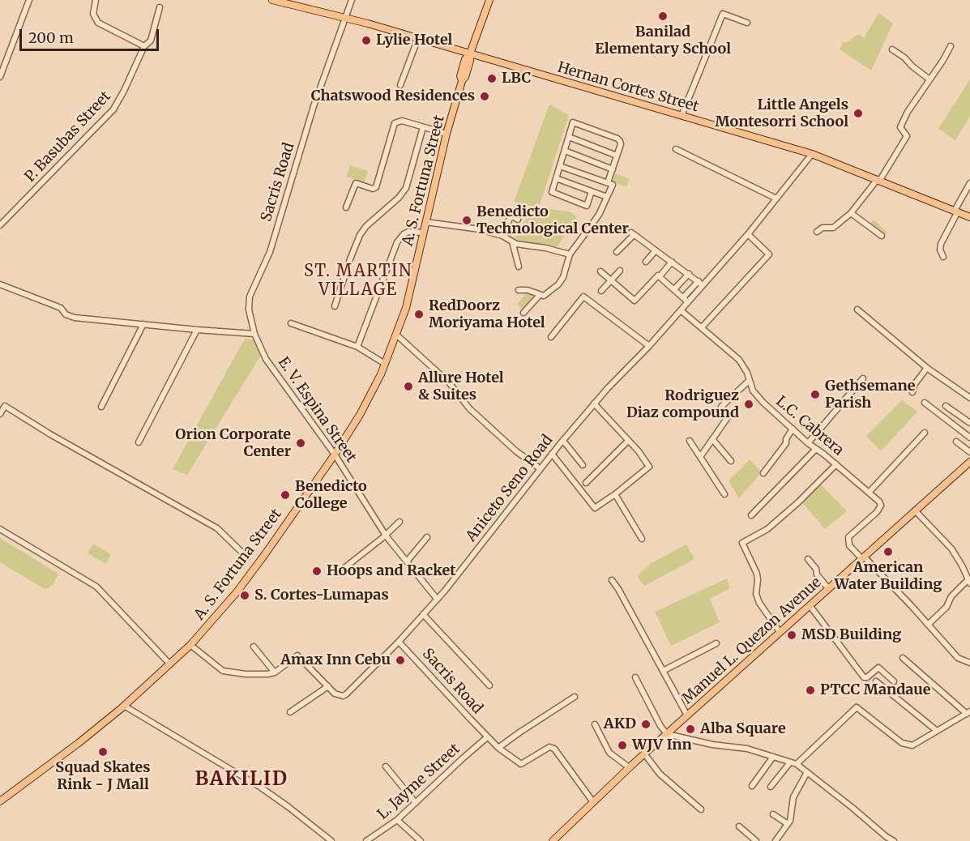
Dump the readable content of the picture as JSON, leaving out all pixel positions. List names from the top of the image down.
{
  "streets": {
    "main road": ["Hernan Cortes Street", "A. S. Fortuna Street", "Manuel L. Quezon Avenue"],
    "street": [
      "P. Basubas Street",
      "Sacris Road",
      "E. V. Espina Street",
      "L.C. Cabrera",
      "Aniceto Seno Road",
      "L. Jayme Street"
    ]
  },
  "crossings": [
    ["Hernan Cortes Street", "A. S. Fortuna Street"],
    ["Hernan Cortes Street", "Sacris Road"],
    ["Hernan Cortes Street", "Aniceto Seno Road"],
    ["A. S. Fortuna Street", "E. V. Espina Street"],
    ["Sacris Road", "E. V. Espina Street"],
    ["Sacris Road", "Aniceto Seno Road"],
    ["Sacris Road", "Manuel L. Quezon Avenue"],
    ["Sacris Road", "L. Jayme Street"],
    ["E. V. Espina Street", "Aniceto Seno Road"],
    ["L.C. Cabrera", "Aniceto Seno Road"],
    ["L.C. Cabrera", "Manuel L. Quezon Avenue"]
  ],
  "districts": ["ST. MARTIN VILLAGE", "BAKILID"],
  "places": [
    "Banilad Elementary School",
    "Lylie Hotel",
    "LBC",
    "Chatswood Residences",
    "Little Angels Montesorri School",
    "Benedicto Technological Center",
    "RedDoorz Moriyama Hotel",
    "Allure Hotel & Suites",
    "Gethsemane Parish",
    "Rodriguez Diaz compound",
    "Orion Corporate Center",
    "Benedicto College",
    "American Water Building",
    "Hoops and Racket",
    "S. Cortes-Lumapas",
    "MSD Building",
    "Amax Inn Cebu",
    "PTCC Mandaue",
    "AKD",
    "Alba Square",
    "WJV Inn",
    "Squad Skates Rink - J Mall"
  ],
  "scale_bar": "200 m"
}
